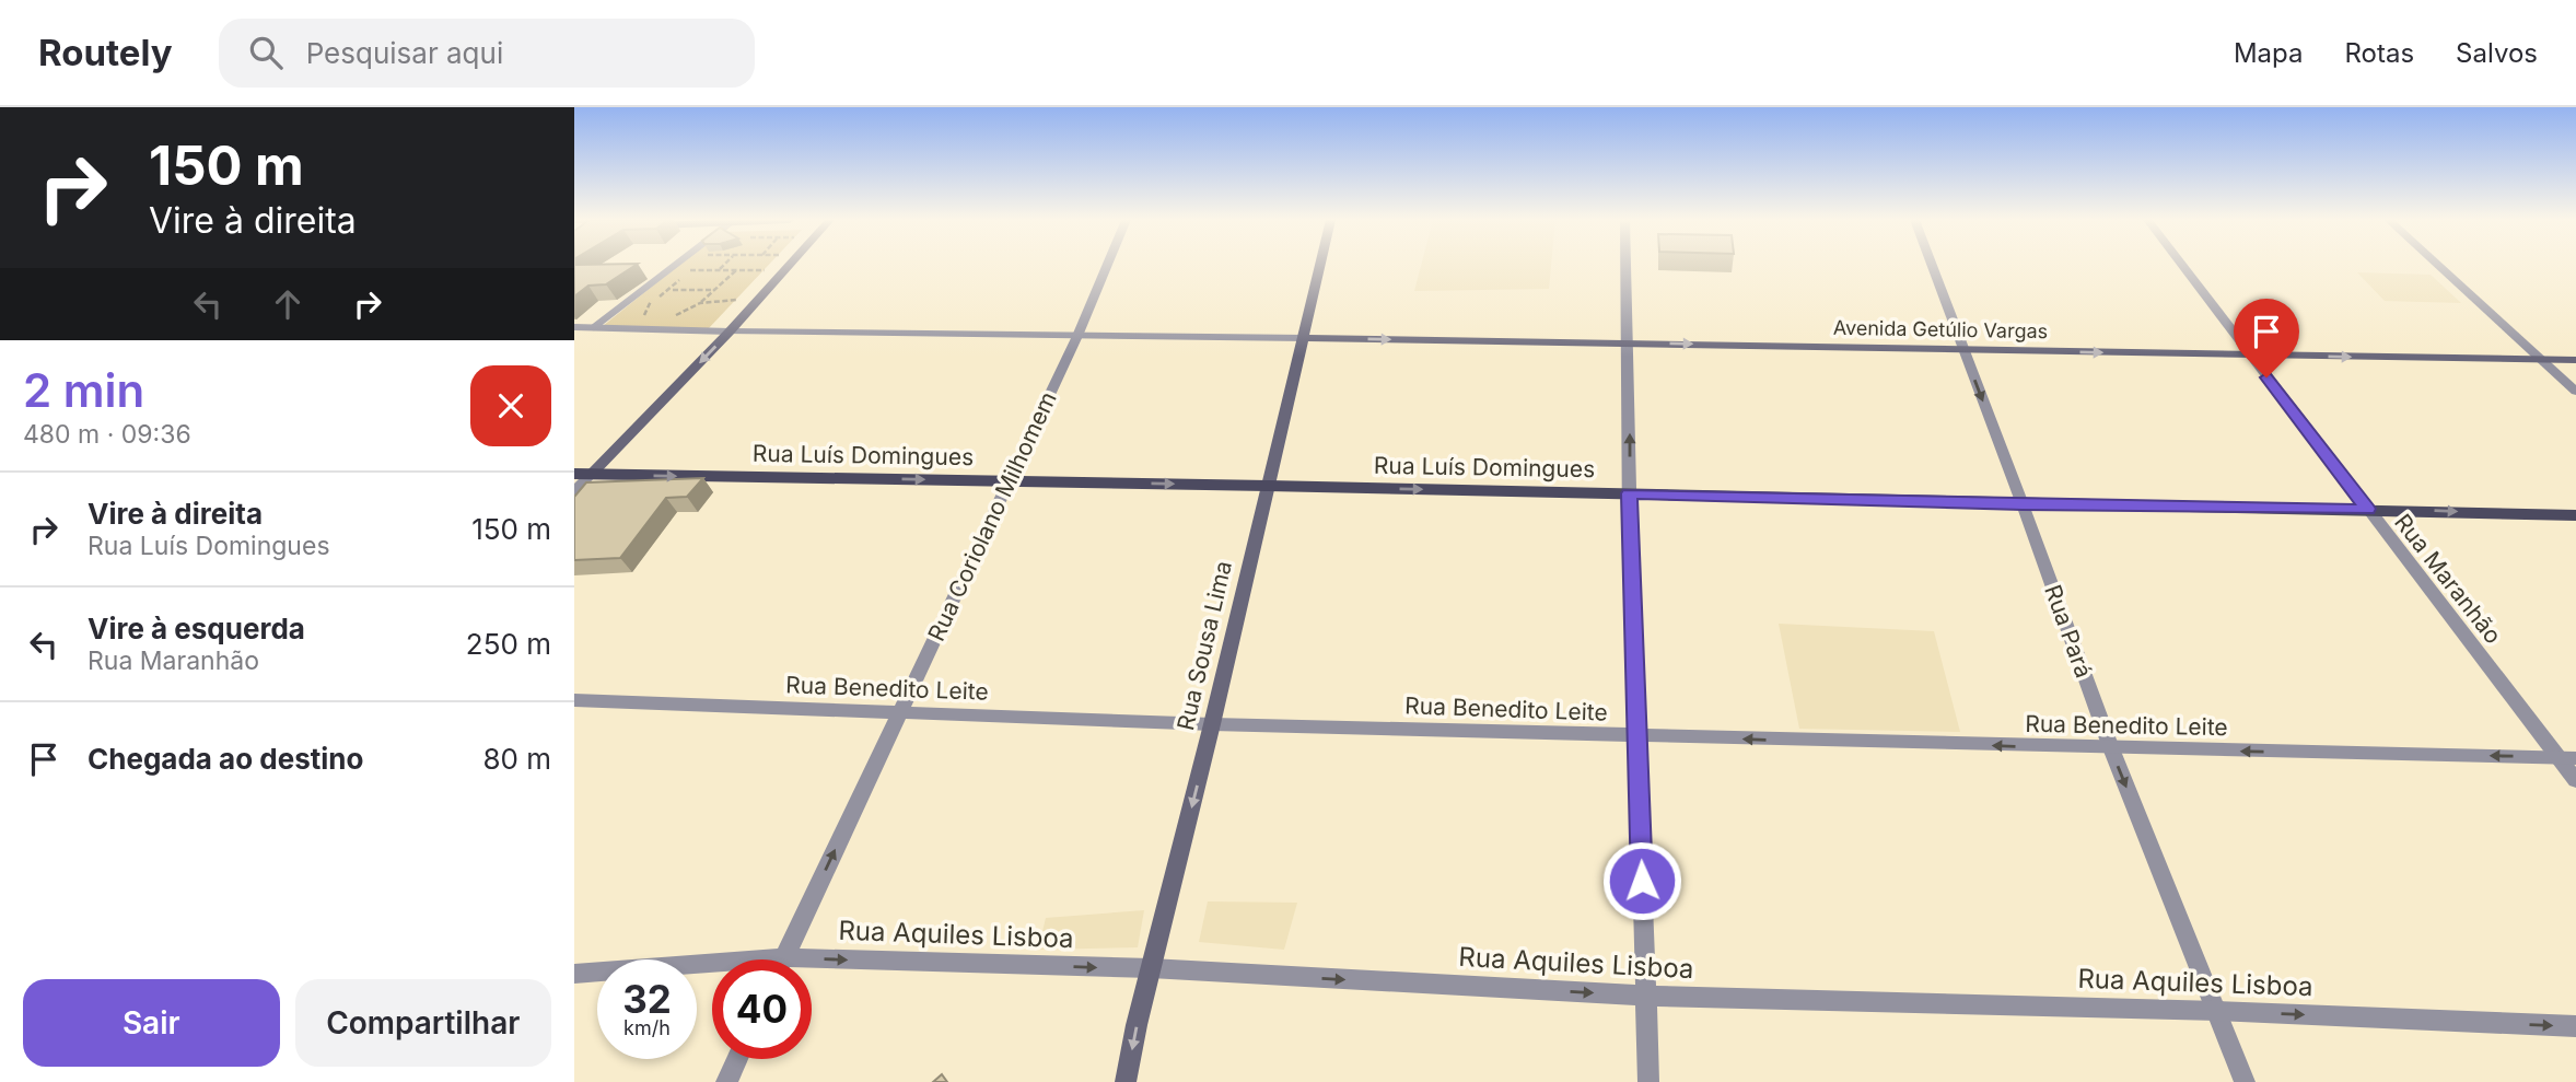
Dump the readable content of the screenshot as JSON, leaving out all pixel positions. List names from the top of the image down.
{
  "streets": {
    "main road": ["Avenida Getúlio Vargas", "Rua Luís Domingues", "Rua Sousa Lima"],
    "street": [
      "Rua Coriolano Milhomem",
      "Rua Maranhão",
      "Rua Pará",
      "Rua Benedito Leite",
      "Rua Aquiles Lisboa"
    ]
  },
  "crossings": [
    ["Avenida Getúlio Vargas", "Rua Maranhão"],
    ["Avenida Getúlio Vargas", "Rua Pará"],
    ["Avenida Getúlio Vargas", "Rua Sousa Lima"],
    ["Rua Luís Domingues", "Rua Coriolano Milhomem"],
    ["Rua Luís Domingues", "Rua Maranhão"],
    ["Rua Luís Domingues", "Rua Pará"],
    ["Rua Luís Domingues", "Rua Sousa Lima"],
    ["Rua Coriolano Milhomem", "Rua Benedito Leite"],
    ["Rua Maranhão", "Rua Benedito Leite"],
    ["Rua Pará", "Rua Benedito Leite"],
    ["Rua Pará", "Rua Aquiles Lisboa"],
    ["Rua Sousa Lima", "Rua Benedito Leite"],
    ["Rua Sousa Lima", "Rua Aquiles Lisboa"]
  ],
  "one_way": [
    "Avenida Getúlio Vargas",
    "Rua Luís Domingues",
    "Rua Coriolano Milhomem",
    "Rua Pará",
    "Rua Sousa Lima",
    "Rua Benedito Leite",
    "Rua Aquiles Lisboa"
  ],
  "page": {
    "header": "Routely",
    "search": "Pesquisar aqui",
    "nav": ["Mapa", "Rotas", "Salvos"],
    "turn": ["150 m", "Vire à direita"],
    "heading": ["2 min", "480 m · 09:36"],
    "list": [
      {
        "name": "Vire à direita",
        "note": "Rua Luís Domingues",
        "value": "150 m"
      },
      {
        "name": "Vire à esquerda",
        "note": "Rua Maranhão",
        "value": "250 m"
      },
      {
        "name": "Chegada ao destino",
        "value": "80 m"
      }
    ],
    "speed": "32 km/h",
    "limit": "40",
    "buttons": ["Sair", "Compartilhar"]
  }
}
